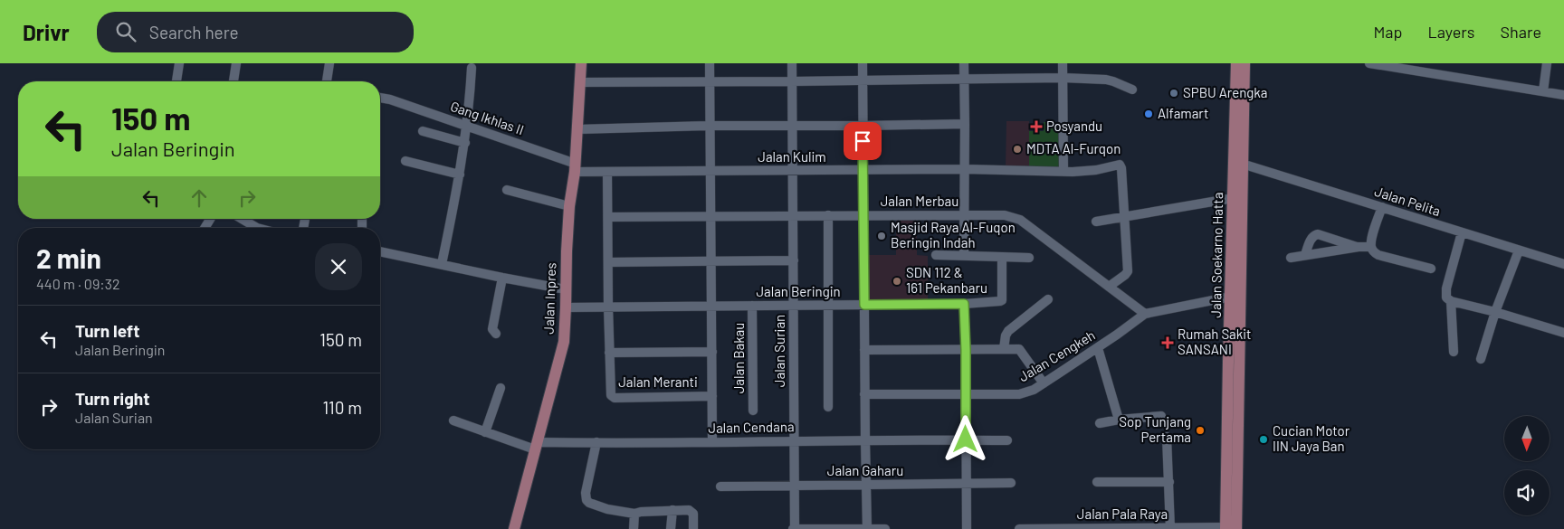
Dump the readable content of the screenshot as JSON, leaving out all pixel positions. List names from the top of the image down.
{
  "streets": {
    "main road": ["Jalan Soekarno Hatta", "Jalan Inpres"],
    "street": [
      "Gang Ikhlas II",
      "Jalan Kulim",
      "Jalan Merbau",
      "Jalan Pelita",
      "Jalan Beringin",
      "Jalan Surian",
      "Jalan Cengkeh",
      "Jalan Bakau",
      "Jalan Meranti",
      "Jalan Cendana",
      "Jalan Gaharu",
      "Jalan Pala Raya"
    ]
  },
  "crossings": [
    ["Gang Ikhlas II", "Jalan Kulim"],
    ["Gang Ikhlas II", "Jalan Inpres"],
    ["Jalan Kulim", "Jalan Inpres"],
    ["Jalan Kulim", "Jalan Surian"],
    ["Jalan Kulim", "Jalan Meranti"],
    ["Jalan Merbau", "Jalan Surian"],
    ["Jalan Merbau", "Jalan Cengkeh"],
    ["Jalan Merbau", "Jalan Meranti"],
    ["Jalan Pelita", "Jalan Soekarno Hatta"],
    ["Jalan Soekarno Hatta", "Jalan Pala Raya"],
    ["Jalan Beringin", "Jalan Inpres"],
    ["Jalan Beringin", "Jalan Surian"],
    ["Jalan Beringin", "Jalan Bakau"],
    ["Jalan Beringin", "Jalan Meranti"],
    ["Jalan Inpres", "Jalan Cendana"],
    ["Jalan Surian", "Jalan Cendana"],
    ["Jalan Surian", "Jalan Gaharu"]
  ],
  "places": {
    "other": [
      "SPBU Arengka",
      "Alfamart",
      "MDTA Al-Furqon",
      "Masjid Raya Al-Fuqon Beringin Indah",
      "SDN 112 & 161 Pekanbaru",
      "Sop Tunjang Pertama",
      "Cucian Motor IIN Jaya Ban"
    ],
    "health": ["Posyandu", "Rumah Sakit SANSANI"]
  },
  "north": "bottom",
  "page": {
    "header": "Drivr",
    "search": "Search here",
    "nav": ["Map", "Layers", "Share"],
    "turn": ["150 m", "Jalan Beringin"],
    "heading": ["2 min", "440 m · 09:32"],
    "list": [
      {
        "name": "Turn left",
        "note": "Jalan Beringin",
        "value": "150 m"
      },
      {
        "name": "Turn right",
        "note": "Jalan Surian",
        "value": "110 m"
      }
    ]
  }
}
